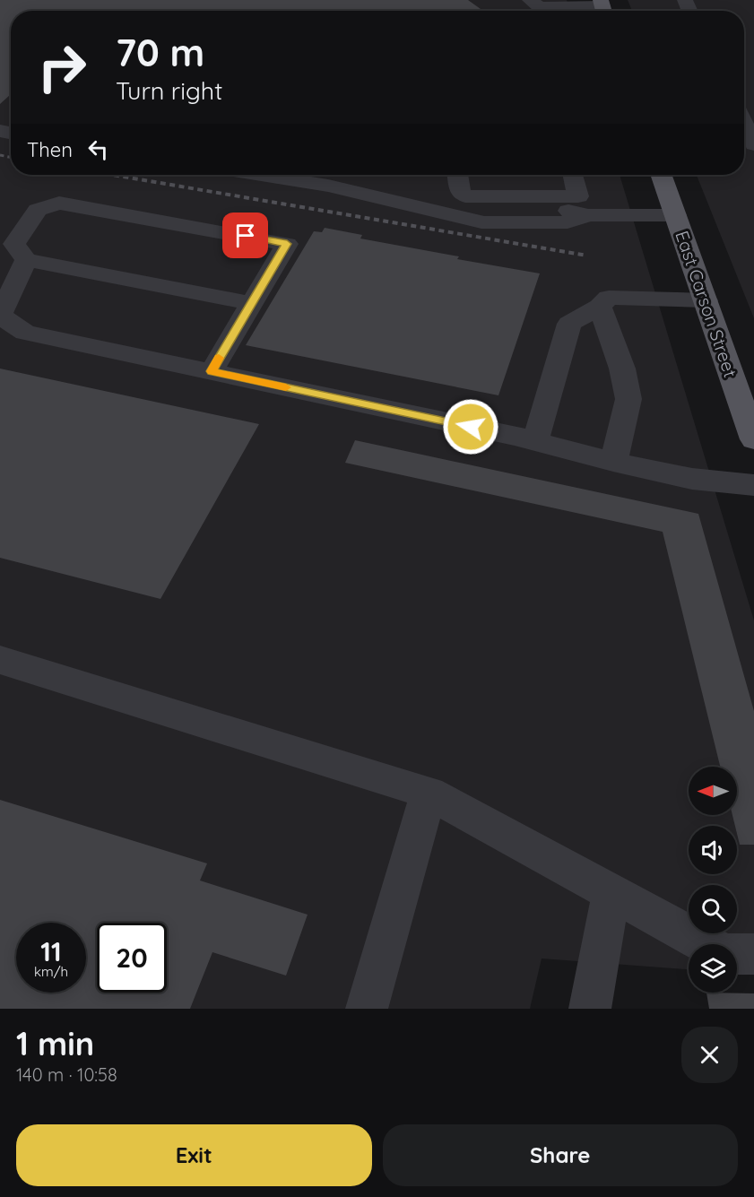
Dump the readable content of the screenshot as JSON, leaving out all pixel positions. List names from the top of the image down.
{
  "streets": {
    "main road": ["East Carson Street"]
  },
  "north": "left",
  "page": {
    "turn": ["70 m", "Turn right"],
    "then": "Then",
    "speed": "11 km/h",
    "limit": "20",
    "heading": ["1 min", "140 m · 10:58"],
    "buttons": ["Exit", "Share"]
  }
}
